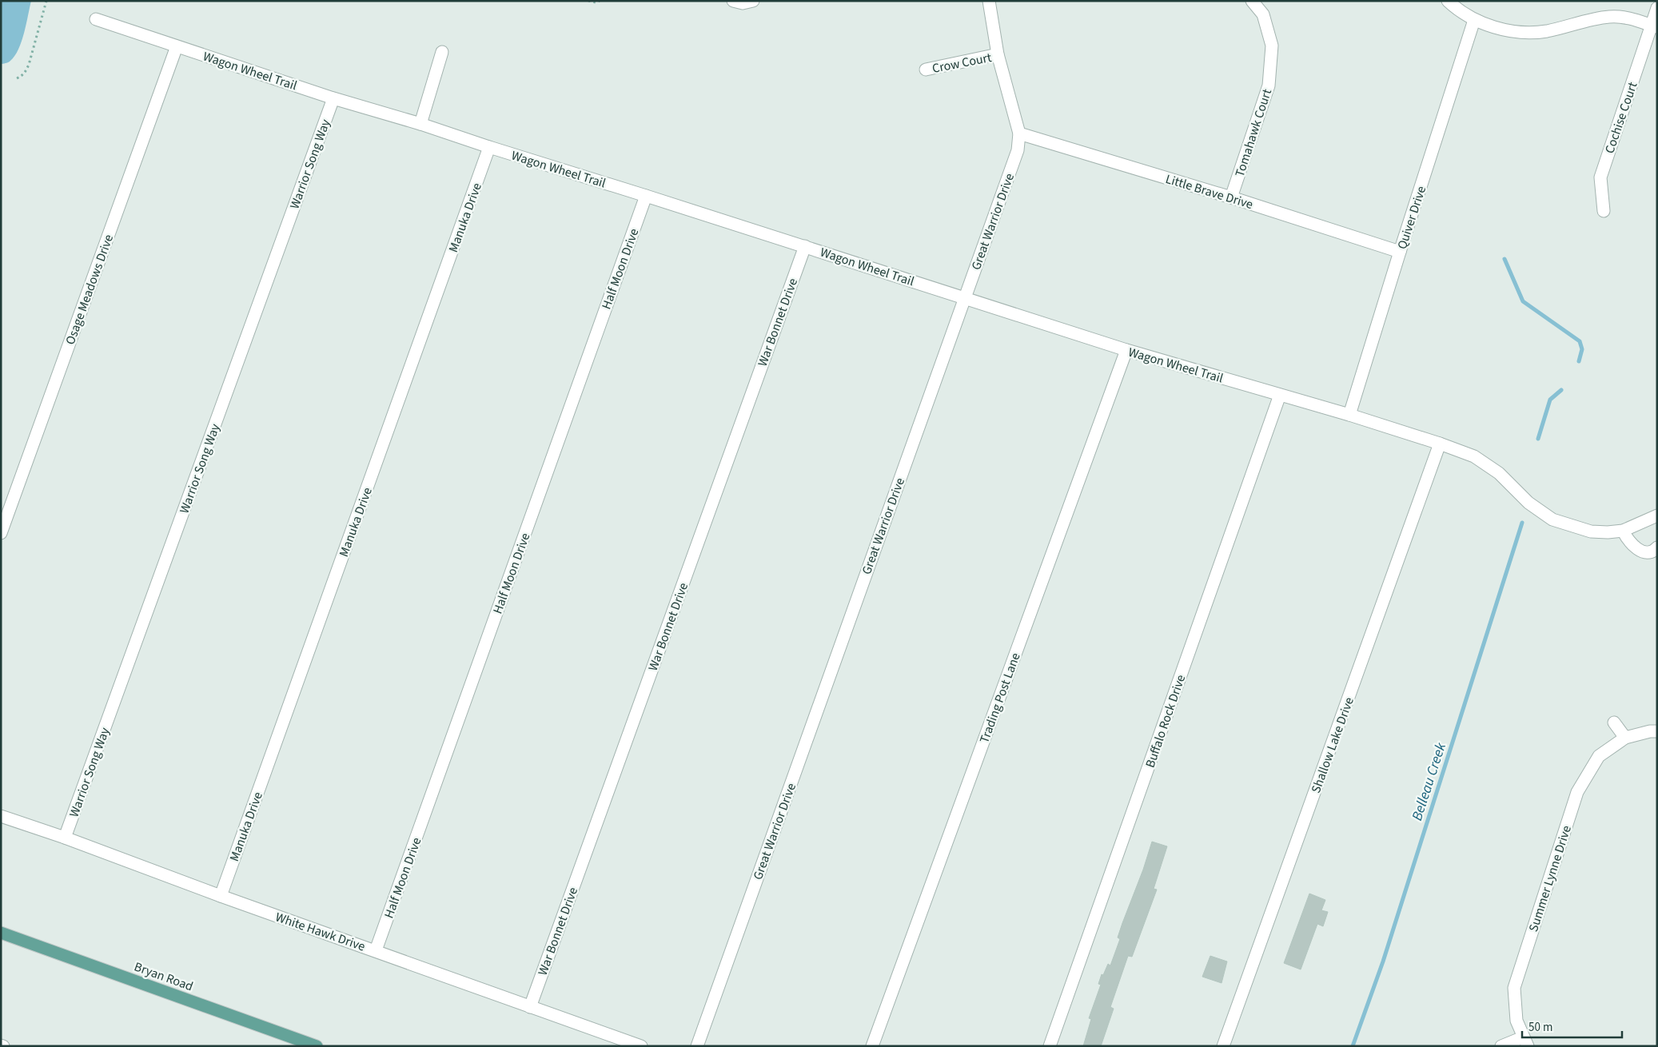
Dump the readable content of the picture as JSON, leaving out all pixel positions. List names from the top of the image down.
{
  "streets": {
    "main road": ["Bryan Road"],
    "street": [
      "Crow Court",
      "Wagon Wheel Trail",
      "Cochise Court",
      "Tomahawk Court",
      "Warrior Song Way",
      "Little Brave Drive",
      "Manuka Drive",
      "Quiver Drive",
      "Great Warrior Drive",
      "Half Moon Drive",
      "Osage Meadows Drive",
      "War Bonnet Drive",
      "Trading Post Lane",
      "Buffalo Rock Drive",
      "Shallow Lake Drive",
      "Summer Lynne Drive",
      "White Hawk Drive"
    ]
  },
  "crossings": [
    ["Crow Court", "Great Warrior Drive"],
    ["Wagon Wheel Trail", "Warrior Song Way"],
    ["Wagon Wheel Trail", "Manuka Drive"],
    ["Wagon Wheel Trail", "Quiver Drive"],
    ["Wagon Wheel Trail", "Great Warrior Drive"],
    ["Wagon Wheel Trail", "Half Moon Drive"],
    ["Wagon Wheel Trail", "Osage Meadows Drive"],
    ["Wagon Wheel Trail", "War Bonnet Drive"],
    ["Wagon Wheel Trail", "Trading Post Lane"],
    ["Wagon Wheel Trail", "Buffalo Rock Drive"],
    ["Wagon Wheel Trail", "Shallow Lake Drive"],
    ["Tomahawk Court", "Little Brave Drive"],
    ["Warrior Song Way", "White Hawk Drive"],
    ["Little Brave Drive", "Quiver Drive"],
    ["Little Brave Drive", "Great Warrior Drive"],
    ["Manuka Drive", "White Hawk Drive"],
    ["Half Moon Drive", "White Hawk Drive"],
    ["War Bonnet Drive", "White Hawk Drive"]
  ],
  "water": ["Belleau Creek"],
  "scale_bar": "50 m"
}
